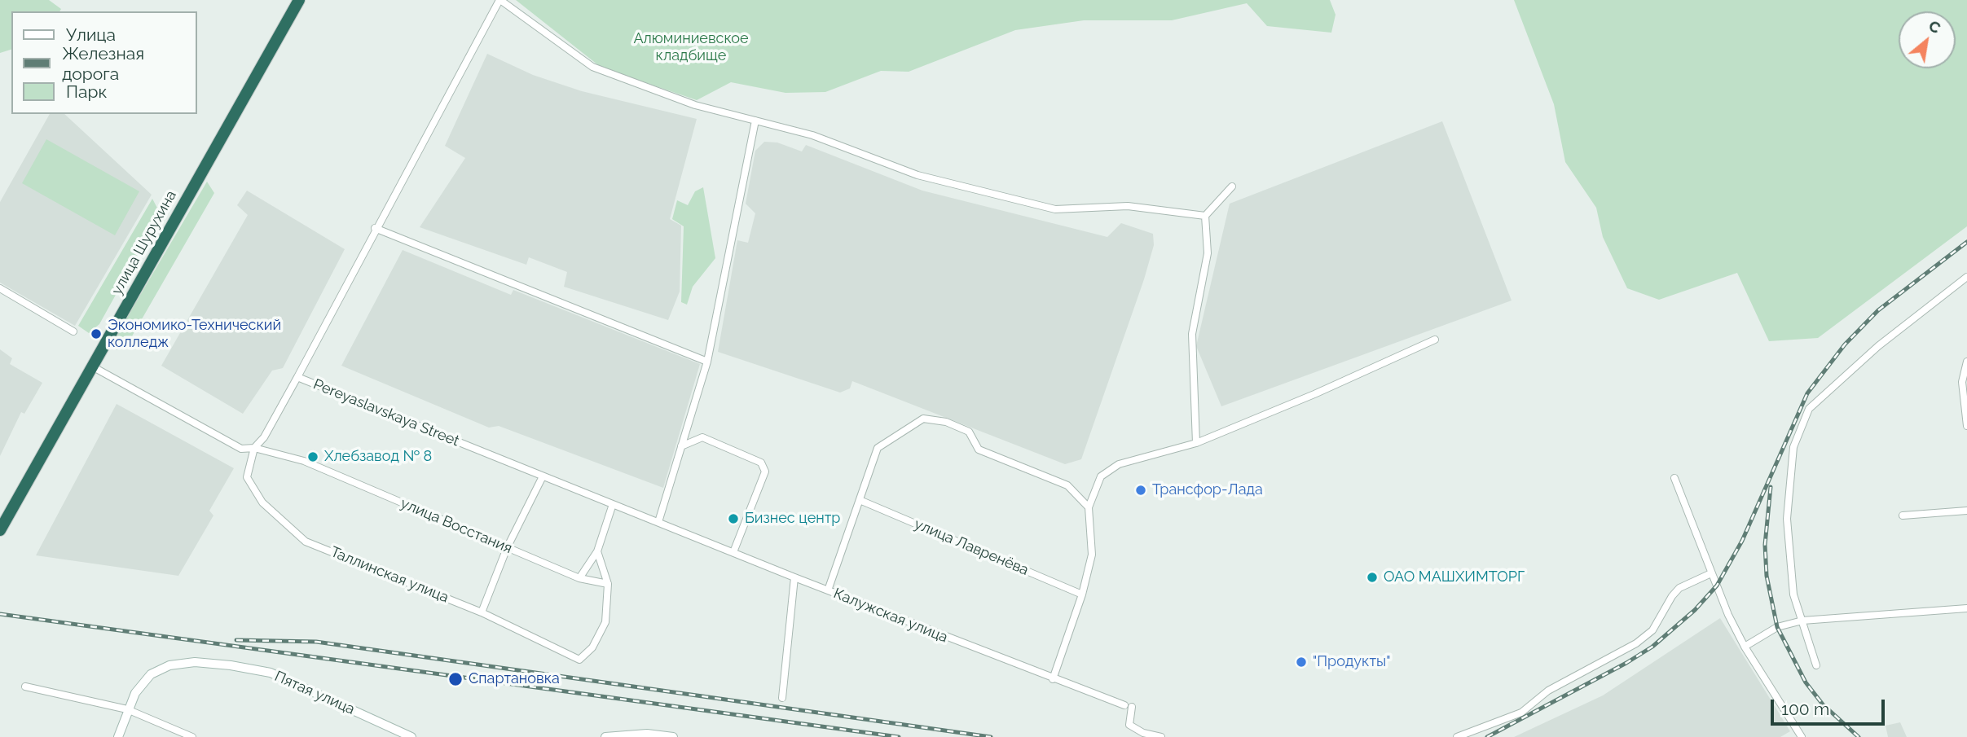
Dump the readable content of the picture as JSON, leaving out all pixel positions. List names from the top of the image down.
{
  "streets": {
    "highway": ["улица Шурухина"],
    "street": [
      "Pereyaslavskaya Street",
      "улица Восстания",
      "улица Лавренёва",
      "Таллинская улица",
      "Калужская улица",
      "Пятая улица"
    ]
  },
  "crossings": [
    ["Pereyaslavskaya Street", "улица Восстания"],
    ["Pereyaslavskaya Street", "Таллинская улица"],
    ["Pereyaslavskaya Street", "Калужская улица"],
    ["улица Восстания", "Таллинская улица"]
  ],
  "parks": ["Алюминиевское кладбище"],
  "places": [
    "Экономико-Технический колледж",
    "Хлебзавод № 8",
    "Трансфор-Лада",
    "Бизнес центр",
    "ОАО МАШХИМТОРГ",
    "\"Продукты\"",
    "Спартановка"
  ],
  "legend": ["Улица", "Железная дорога", "Парк"],
  "scale_bar": "100 m",
  "north": "top right"
}
